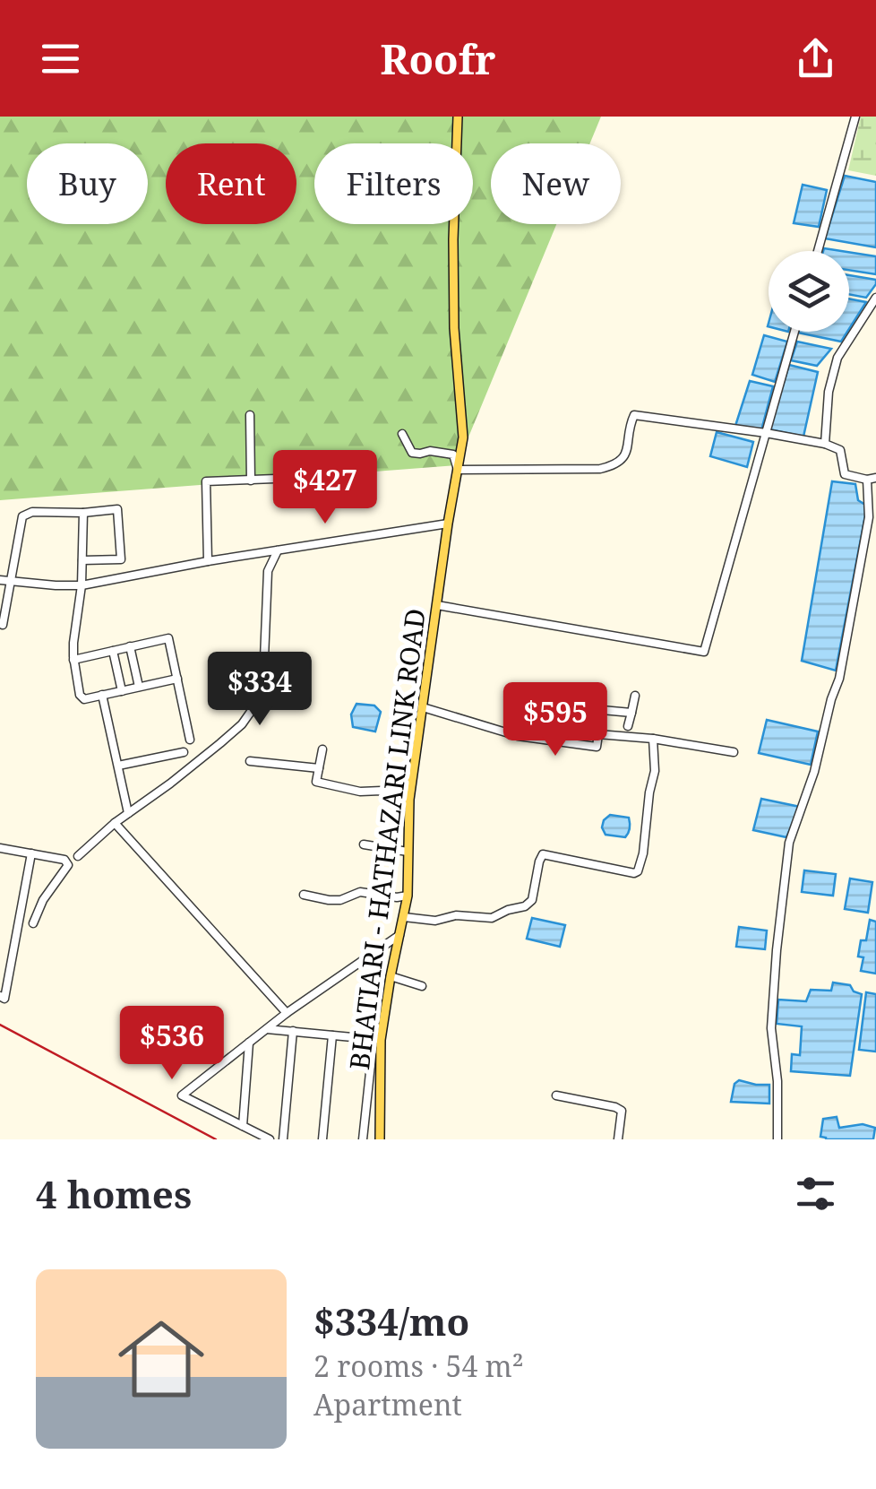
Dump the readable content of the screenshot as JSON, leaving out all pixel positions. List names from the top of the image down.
{
  "streets": {
    "main road": ["BHATIARI - HATHAZARI LINK ROAD"]
  },
  "page": {
    "header": "Roofr",
    "chip": [
      "Buy",
      "Rent",
      "Filters",
      "New"
    ],
    "price": [
      "$427",
      "$334",
      "$595",
      "$536"
    ],
    "heading": "4 homes",
    "list": [
      {
        "name": "$334/mo",
        "note": "2 rooms · 54 m² · Apartment"
      }
    ]
  }
}
